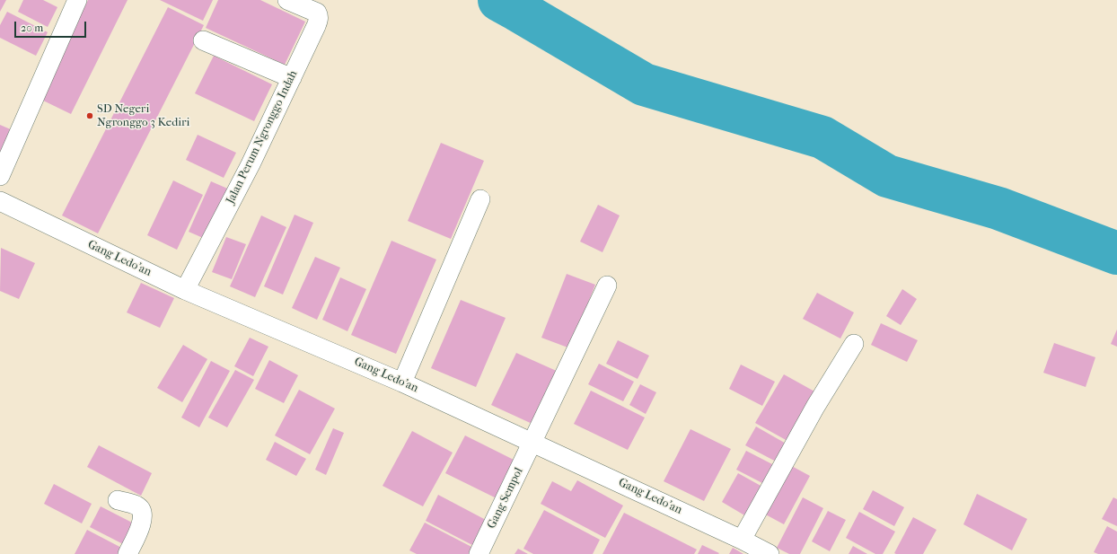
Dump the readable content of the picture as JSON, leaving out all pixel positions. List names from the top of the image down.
{
  "streets": {
    "street": ["Jalan Perum Ngronggo Indah", "Gang Ledo'an", "Gang Sempol"]
  },
  "crossings": [
    ["Jalan Perum Ngronggo Indah", "Gang Ledo'an"],
    ["Gang Ledo'an", "Gang Sempol"]
  ],
  "places": ["SD Negeri Ngronggo 3 Kediri"],
  "scale_bar": "20 m"
}
